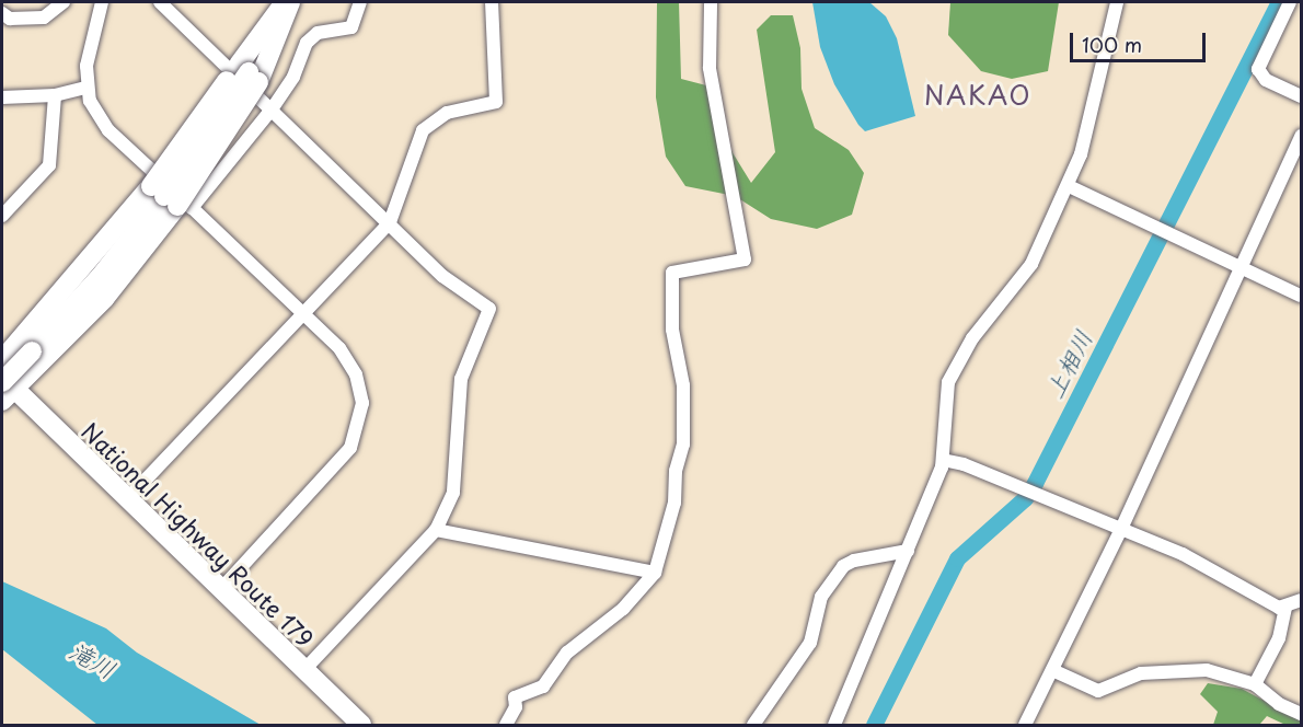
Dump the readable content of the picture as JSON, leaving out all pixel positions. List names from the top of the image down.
{
  "streets": {
    "highway": ["National Highway Route 179"]
  },
  "districts": ["NAKAO"],
  "water": ["上相川", "滝川"],
  "scale_bar": "100 m"
}
